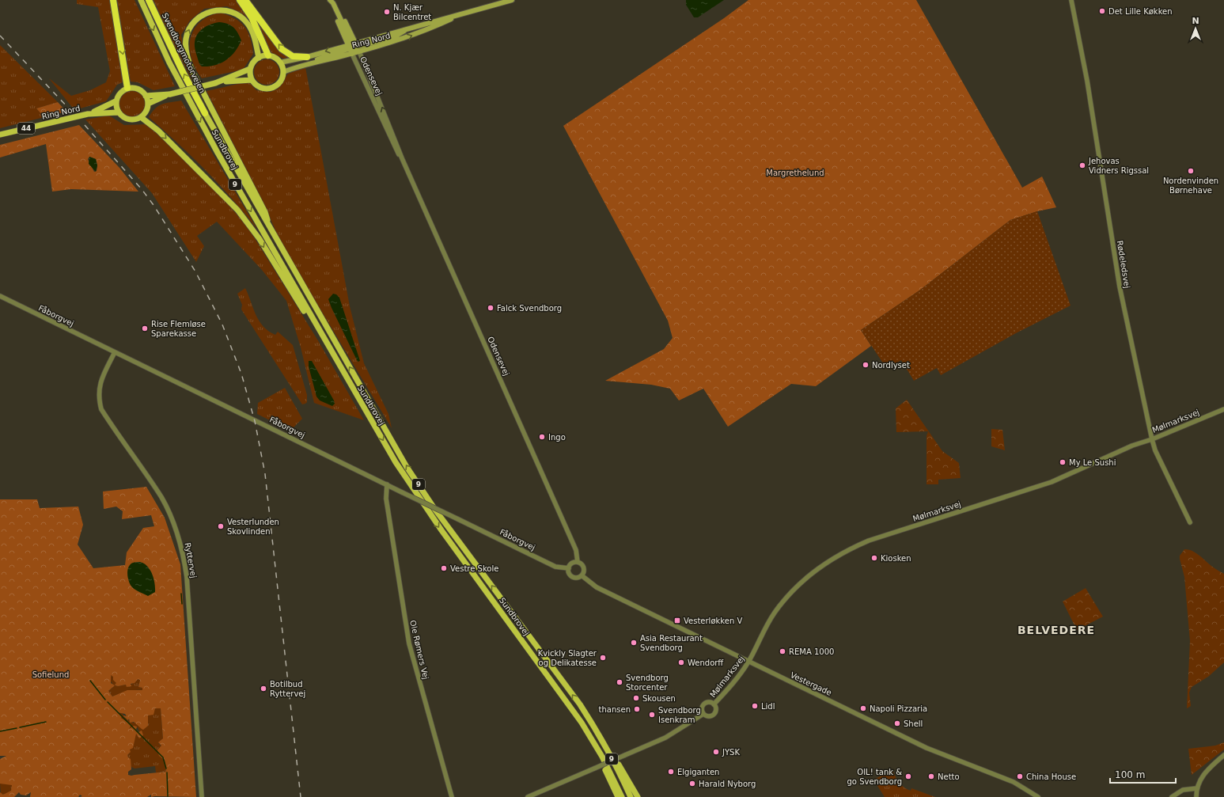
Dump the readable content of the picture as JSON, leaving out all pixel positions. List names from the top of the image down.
{
  "streets": {
    "highway": ["Svendborgmotorvejen", "9"],
    "main road": [
      "Ring Nord",
      "Odensevej",
      "44",
      "Sundbrovej"
    ],
    "street": [
      "Rødeledsvej",
      "Fåborgvej",
      "Mølmarksvej",
      "Ryttervej",
      "Ole Rømers Vej",
      "Vestergade"
    ]
  },
  "crossings": [
    ["Ring Nord", "Odensevej"],
    ["Ring Nord", "44"],
    ["Svendborgmotorvejen", "Sundbrovej"],
    ["Odensevej", "Fåborgvej"],
    ["Odensevej", "Vestergade"],
    ["Rødeledsvej", "Mølmarksvej"],
    ["Fåborgvej", "Ryttervej"],
    ["Fåborgvej", "Ole Rømers Vej"],
    ["Fåborgvej", "Vestergade"],
    ["Mølmarksvej", "Vestergade"]
  ],
  "districts": ["BELVEDERE"],
  "parks": ["Margrethelund", "Sofielund"],
  "places": {
    "other": [
      "Det Lille Køkken",
      "N. Kjær Bilcentret",
      "Jehovas Vidners Rigssal",
      "Nordenvinden Børnehave",
      "Falck Svendborg",
      "Rise Flemløse Sparekasse",
      "Nordlyset",
      "Ingo",
      "My Le Sushi",
      "Vesterlunden Skovlinden",
      "Kiosken",
      "Vestre Skole",
      "Asia Restaurant Svendborg",
      "REMA 1000",
      "Kvickly Slagter og Delikatesse",
      "Wendorff",
      "Svendborg Storcenter",
      "Botilbud Ryttervej",
      "Skousen",
      "Lidl",
      "Napoli Pizzaria",
      "thansen",
      "Svendborg Isenkram",
      "Shell",
      "JYSK",
      "Elgiganten",
      "OIL! tank & go Svendborg",
      "Netto",
      "China House",
      "Harald Nyborg"
    ],
    "transit": ["Vesterløkken V"]
  },
  "scale_bar": "100 m",
  "north": "top"
}
